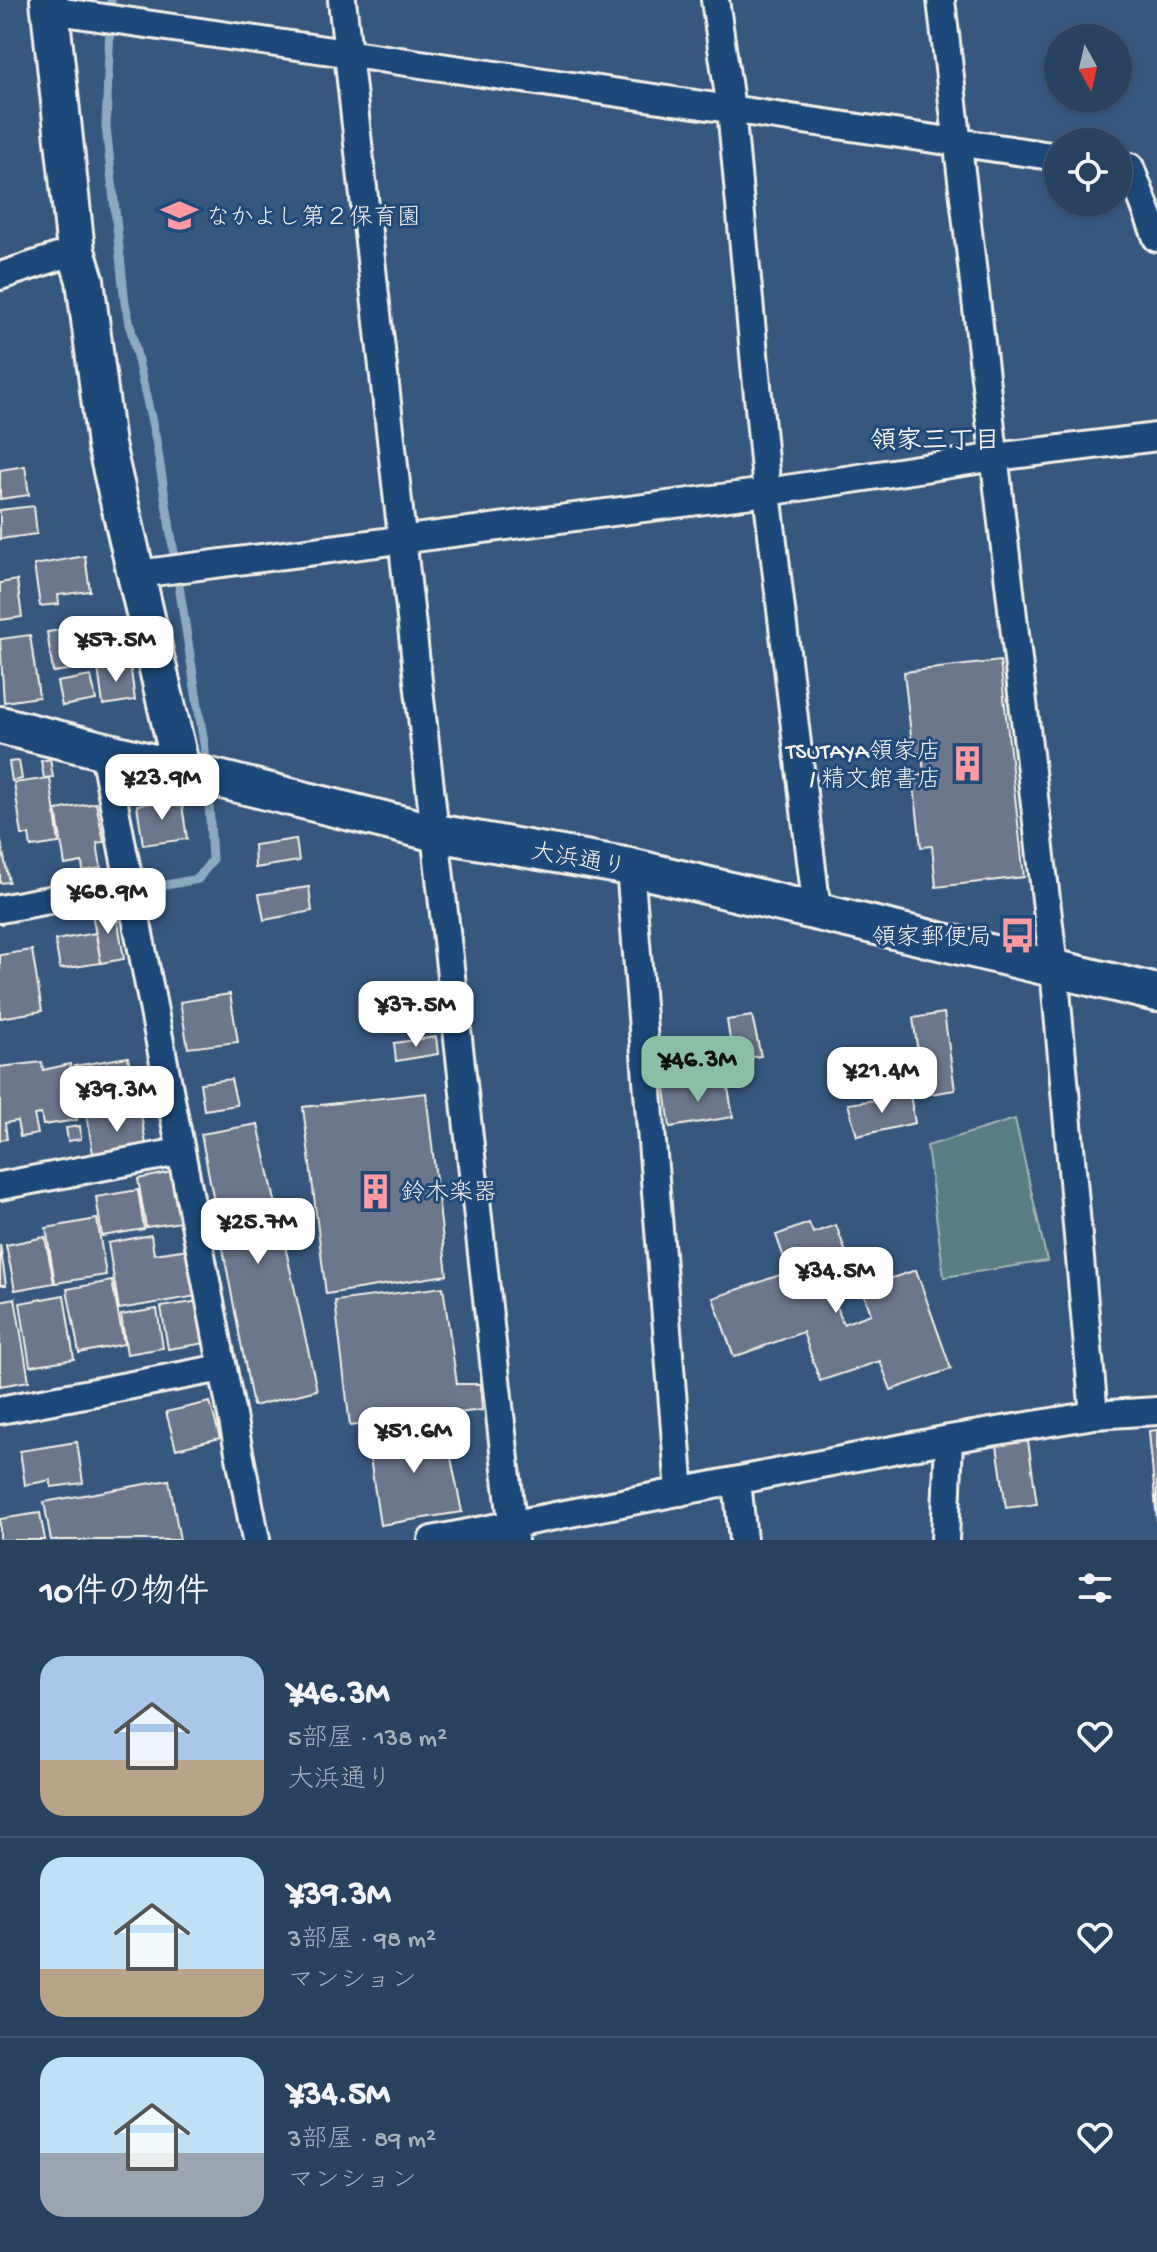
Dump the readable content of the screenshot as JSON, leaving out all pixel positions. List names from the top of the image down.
{
  "streets": {
    "street": ["大浜通り"]
  },
  "districts": ["領家三丁目"],
  "places": {
    "school or university": ["なかよし第２保育園"],
    "building": ["TSUTAYA領家店 / 精文館書店", "鈴木楽器"],
    "bus stop": ["領家郵便局"]
  },
  "north": "bottom",
  "page": {
    "price": [
      "¥57.5M",
      "¥23.9M",
      "¥68.9M",
      "¥37.5M",
      "¥46.3M",
      "¥21.4M",
      "¥39.3M",
      "¥25.7M",
      "¥34.5M",
      "¥51.6M"
    ],
    "heading": "10件の物件",
    "list": [
      {
        "name": "¥46.3M",
        "note": "5部屋 · 138 m² · 大浜通り"
      },
      {
        "name": "¥39.3M",
        "note": "3部屋 · 98 m² · マンション"
      },
      {
        "name": "¥34.5M",
        "note": "3部屋 · 89 m² · マンション"
      }
    ]
  }
}
